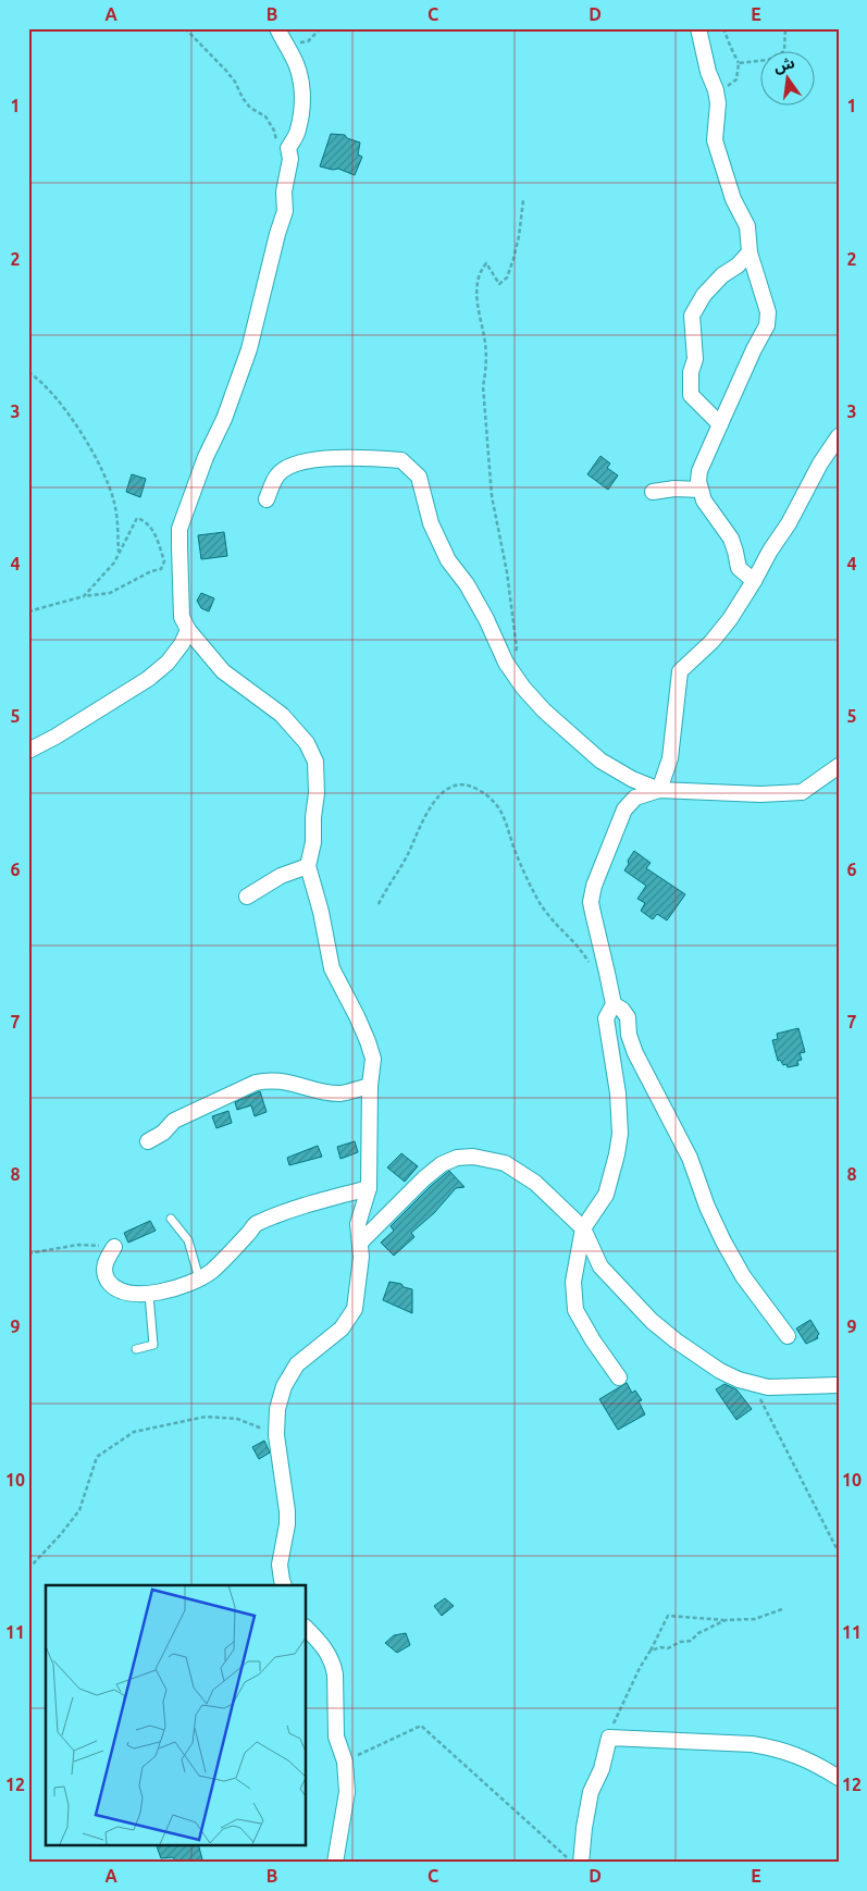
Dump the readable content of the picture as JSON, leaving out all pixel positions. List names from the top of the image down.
{
  "north": "top",
  "grid": {
    "columns": [
      "A",
      "B",
      "C",
      "D",
      "E"
    ],
    "rows": [
      "1",
      "2",
      "3",
      "4",
      "5",
      "6",
      "7",
      "8",
      "9",
      "10",
      "11",
      "12"
    ]
  }
}
